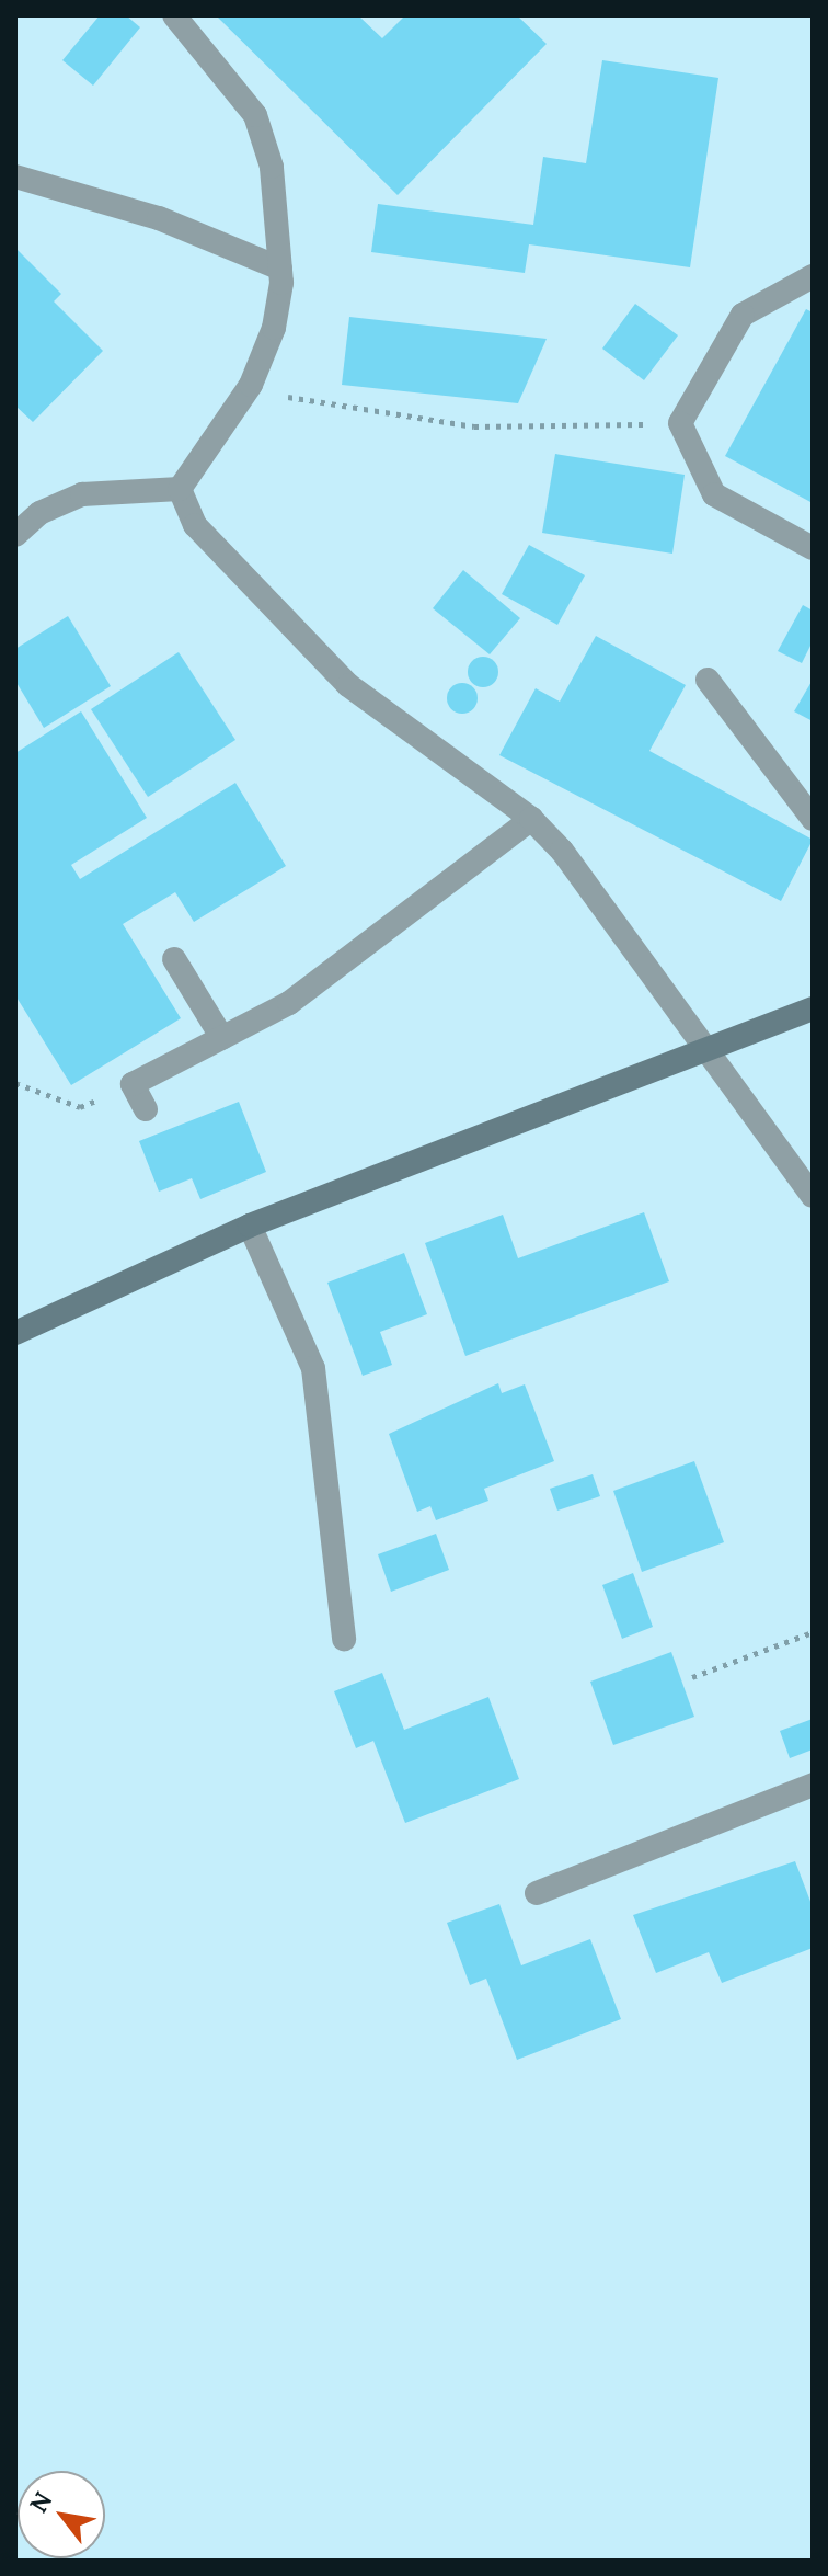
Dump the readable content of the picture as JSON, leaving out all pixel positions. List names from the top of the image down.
{
  "north": "top left"
}
